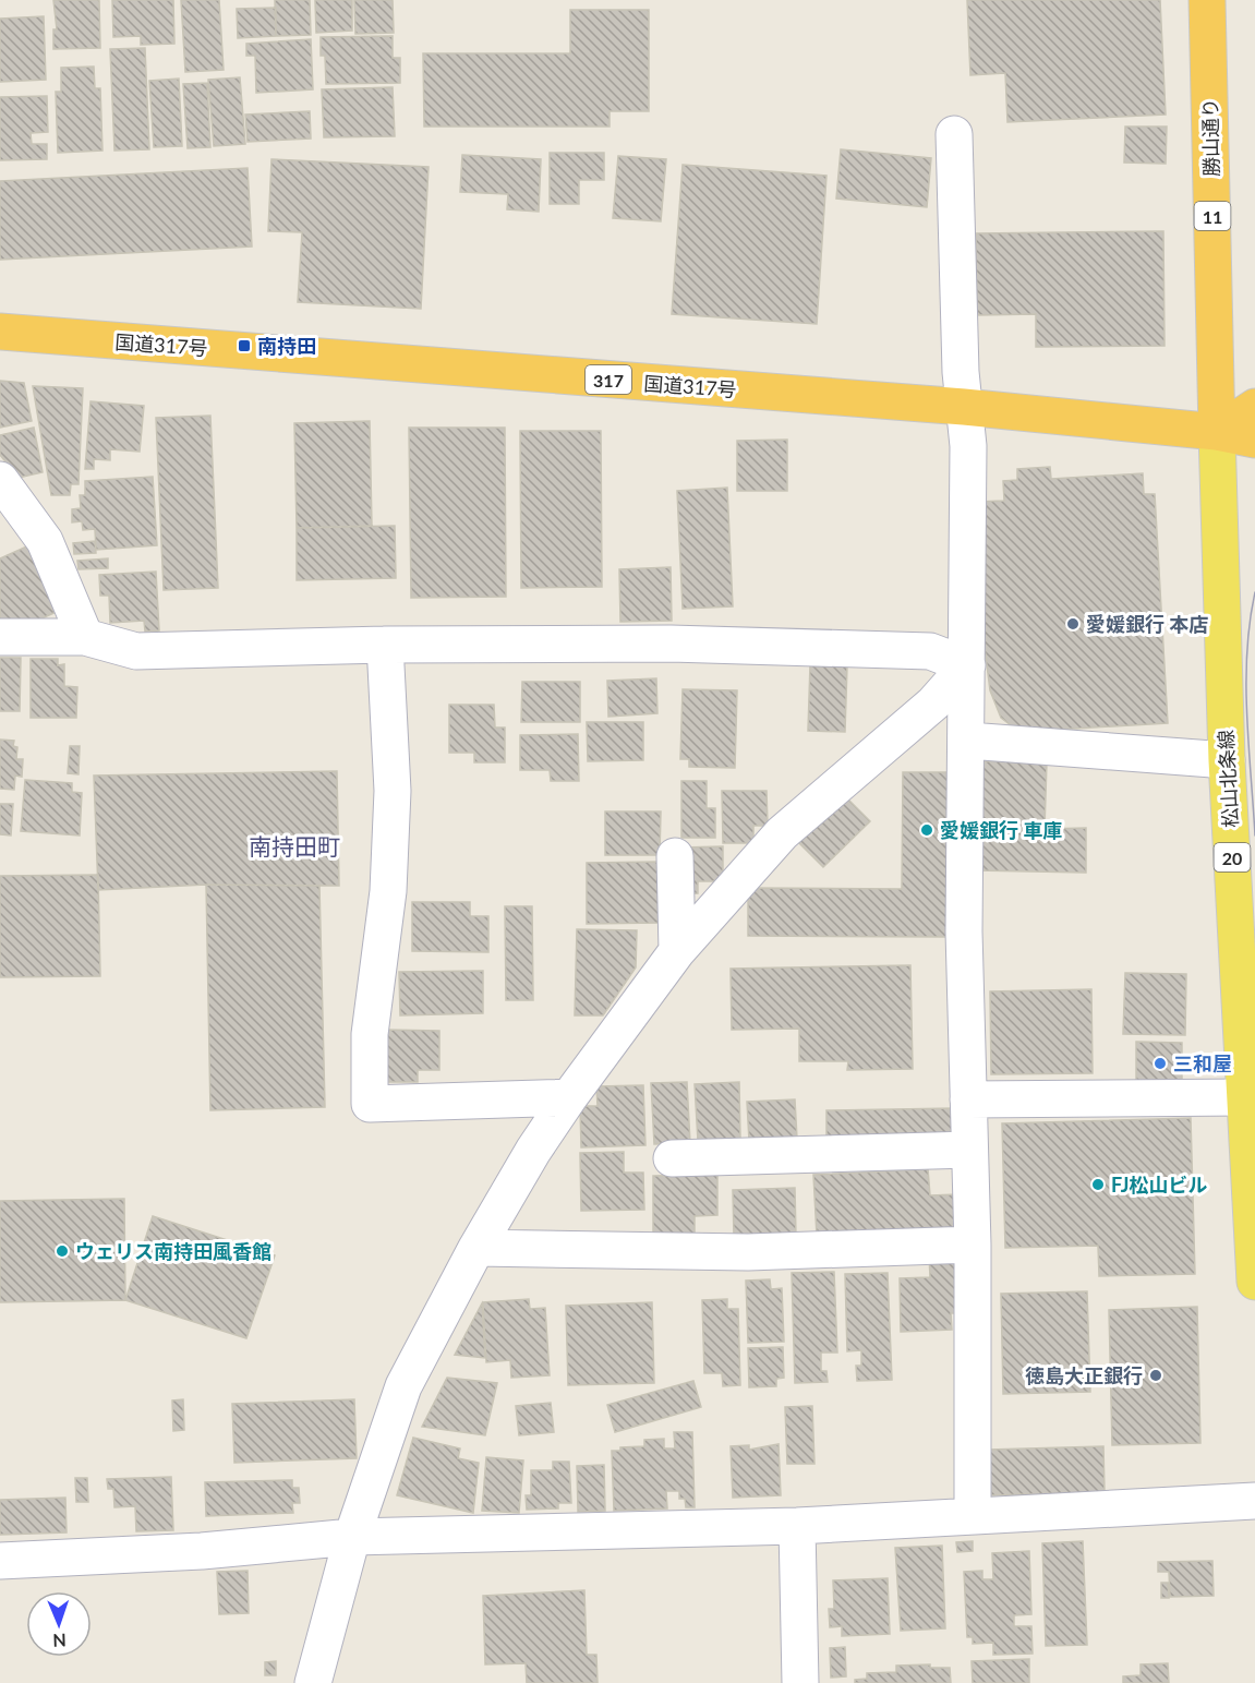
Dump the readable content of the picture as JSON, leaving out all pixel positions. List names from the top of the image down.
{
  "streets": {
    "highway": [
      "勝山通り",
      "11",
      "国道317号",
      "317"
    ],
    "main road": ["松山北条線", "20"]
  },
  "crossings": [
    ["勝山通り", "国道317号"],
    ["勝山通り", "松山北条線"],
    ["国道317号", "松山北条線"]
  ],
  "districts": ["南持田町"],
  "places": {
    "transit": ["南持田"],
    "other": [
      "愛媛銀行 本店",
      "愛媛銀行 車庫",
      "三和屋",
      "FJ松山ビル",
      "ウェリス南持田風香館",
      "徳島大正銀行"
    ]
  },
  "north": "bottom"
}
